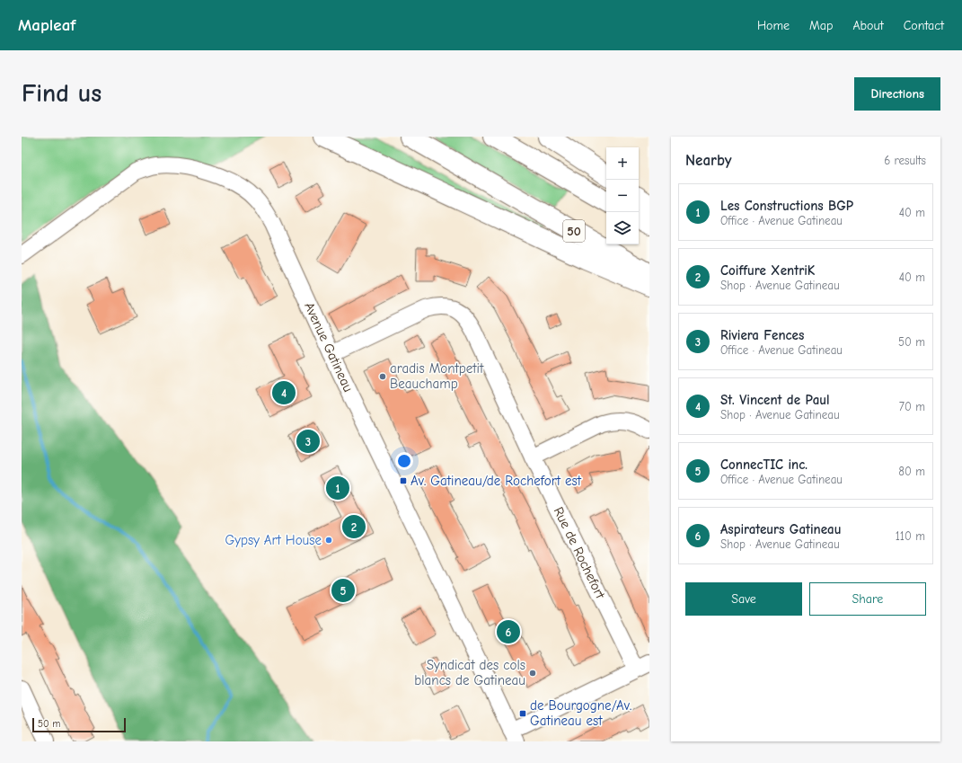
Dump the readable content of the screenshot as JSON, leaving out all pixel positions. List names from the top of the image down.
{
  "streets": {
    "highway": ["50"],
    "street": ["Avenue Gatineau", "Rue de Rochefort"]
  },
  "crossings": [
    ["Avenue Gatineau", "Rue de Rochefort"]
  ],
  "places": {
    "other": ["aradis Montpetit Beauchamp", "Gypsy Art House", "Syndicat des cols blancs de Gatineau"],
    "transit": ["Av. Gatineau/de Rochefort est", "de Bourgogne/Av. Gatineau est"]
  },
  "scale_bar": "50 m",
  "page": {
    "header": "Mapleaf",
    "nav": [
      "Home",
      "Map",
      "About",
      "Contact"
    ],
    "buttons": [
      "Directions",
      ["Save", "Share"]
    ],
    "title": "Find us",
    "heading": ["Nearby", "6 results"],
    "map_buttons": ["+", "−"],
    "list": [
      {
        "mark": "1",
        "name": "Les Constructions BGP",
        "note": "Office · Avenue Gatineau",
        "value": "40 m"
      },
      {
        "mark": "2",
        "name": "Coiffure XentriK",
        "note": "Shop · Avenue Gatineau",
        "value": "40 m"
      },
      {
        "mark": "3",
        "name": "Riviera Fences",
        "note": "Office · Avenue Gatineau",
        "value": "50 m"
      },
      {
        "mark": "4",
        "name": "St. Vincent de Paul",
        "note": "Shop · Avenue Gatineau",
        "value": "70 m"
      },
      {
        "mark": "5",
        "name": "ConnecTIC inc.",
        "note": "Office · Avenue Gatineau",
        "value": "80 m"
      },
      {
        "mark": "6",
        "name": "Aspirateurs Gatineau",
        "note": "Shop · Avenue Gatineau",
        "value": "110 m"
      }
    ],
    "pins": [
      "4",
      "3",
      "1",
      "2",
      "5",
      "6"
    ],
    "scale": "50 m"
  }
}
